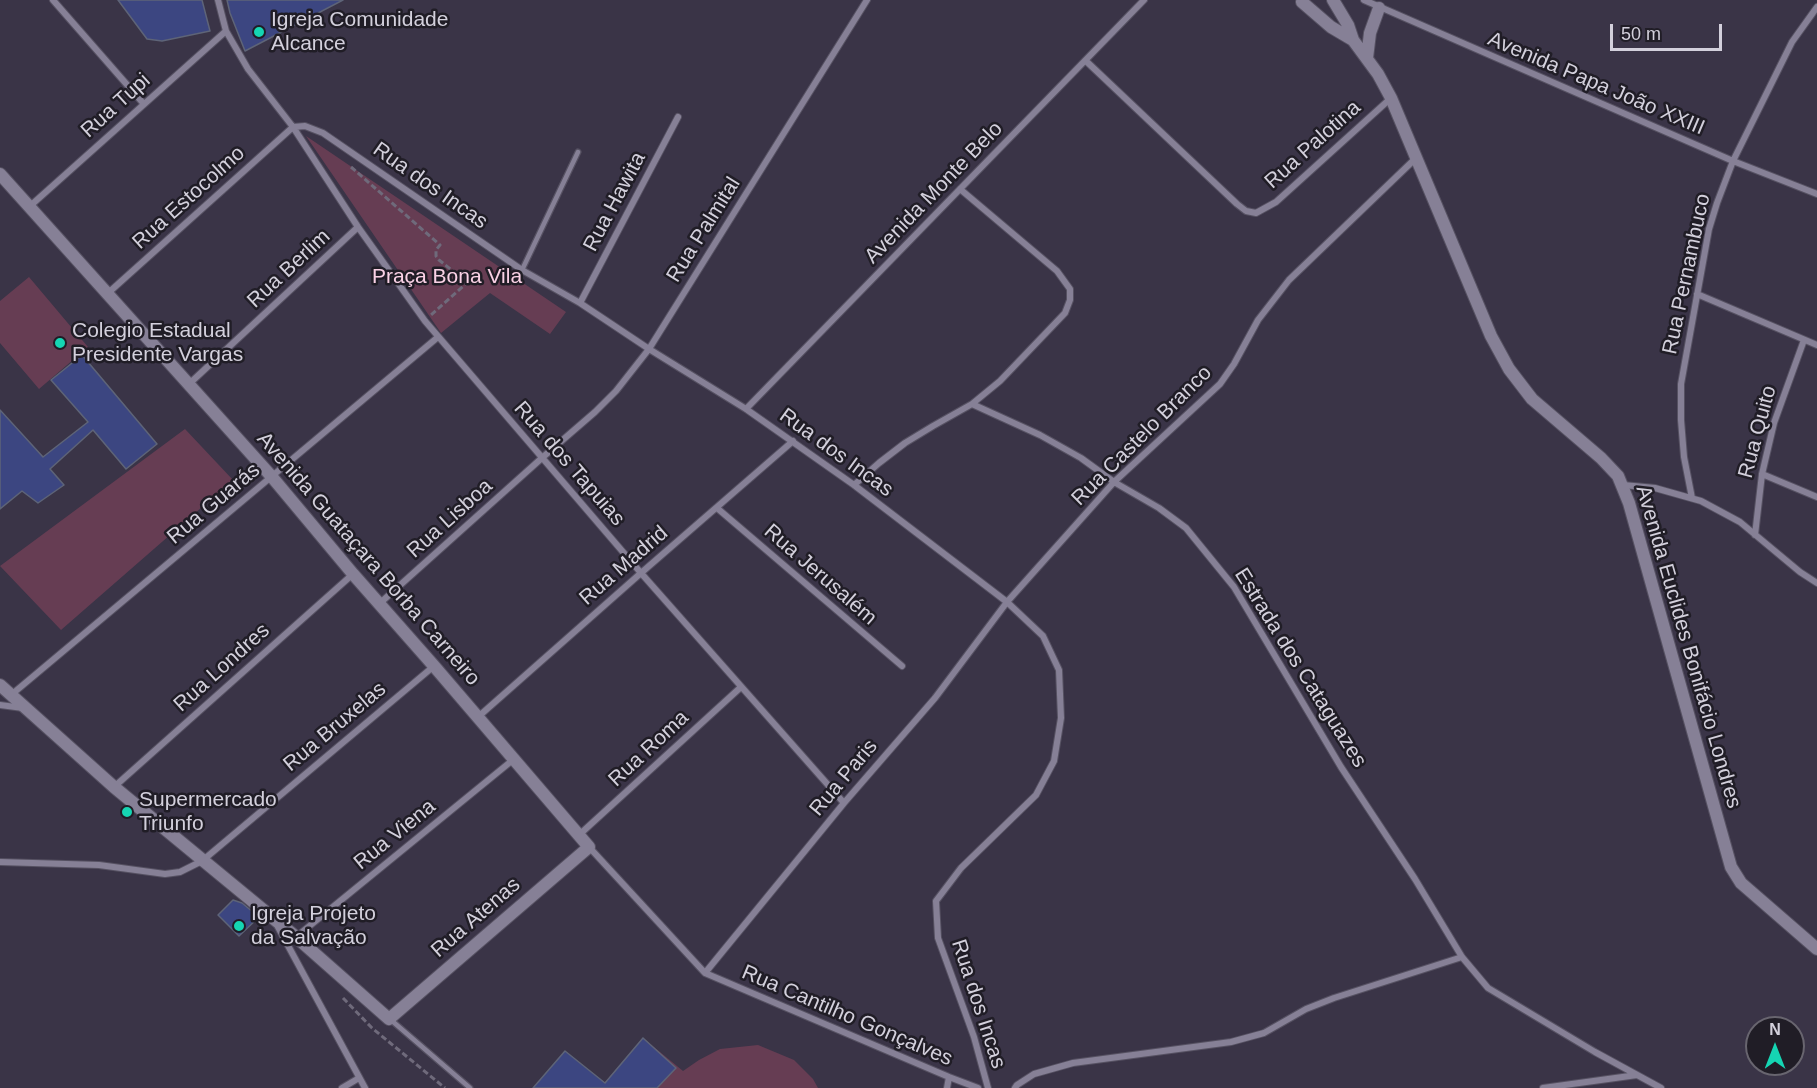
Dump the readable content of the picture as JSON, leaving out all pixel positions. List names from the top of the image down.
{
  "streets": {
    "street": [
      "Avenida Papa João XXIII",
      "Rua Tupi",
      "Rua Palotina",
      "Rua dos Incas",
      "Avenida Monte Belo",
      "Rua Estocolmo",
      "Rua Hawita",
      "Rua Palmital",
      "Rua Berlim",
      "Rua Pernambuco",
      "Rua Quito",
      "Rua Castelo Branco",
      "Rua dos Tapuias",
      "Rua Guarás",
      "Rua Lisboa",
      "Avenida Guataçara Borba Carneiro",
      "Rua Madrid",
      "Rua Jerusalém",
      "Avenida Euclides Bonifácio Londres",
      "Rua Londres",
      "Estrada dos Cataguazes",
      "Rua Bruxelas",
      "Rua Roma",
      "Rua Paris",
      "Rua Viena",
      "Rua Atenas",
      "Rua Cantilho Gonçalves"
    ]
  },
  "crossings": [
    ["Avenida Papa João XXIII", "Rua Pernambuco"],
    ["Rua Tupi", "Avenida Guataçara Borba Carneiro"],
    ["Rua Palotina", "Avenida Monte Belo"],
    ["Rua Palotina", "Avenida Euclides Bonifácio Londres"],
    ["Rua dos Incas", "Avenida Monte Belo"],
    ["Rua dos Incas", "Rua Estocolmo"],
    ["Rua dos Incas", "Rua Hawita"],
    ["Rua dos Incas", "Rua Palmital"],
    ["Rua dos Incas", "Rua Castelo Branco"],
    ["Rua dos Incas", "Rua dos Tapuias"],
    ["Rua dos Incas", "Rua Madrid"],
    ["Rua dos Incas", "Rua Paris"],
    ["Rua Estocolmo", "Rua dos Tapuias"],
    ["Rua Estocolmo", "Avenida Guataçara Borba Carneiro"],
    ["Rua Palmital", "Rua dos Tapuias"],
    ["Rua Palmital", "Rua Lisboa"],
    ["Rua Berlim", "Rua dos Tapuias"],
    ["Rua Berlim", "Avenida Guataçara Borba Carneiro"],
    ["Rua Castelo Branco", "Avenida Euclides Bonifácio Londres"],
    ["Rua Castelo Branco", "Estrada dos Cataguazes"],
    ["Rua Castelo Branco", "Rua Paris"],
    ["Rua dos Tapuias", "Rua Guarás"],
    ["Rua dos Tapuias", "Rua Lisboa"],
    ["Rua dos Tapuias", "Rua Madrid"],
    ["Rua dos Tapuias", "Rua Roma"],
    ["Rua dos Tapuias", "Rua Paris"],
    ["Rua Guarás", "Avenida Guataçara Borba Carneiro"],
    ["Rua Lisboa", "Avenida Guataçara Borba Carneiro"],
    ["Avenida Guataçara Borba Carneiro", "Rua Madrid"],
    ["Avenida Guataçara Borba Carneiro", "Rua Londres"],
    ["Avenida Guataçara Borba Carneiro", "Rua Bruxelas"],
    ["Avenida Guataçara Borba Carneiro", "Rua Roma"],
    ["Avenida Guataçara Borba Carneiro", "Rua Paris"],
    ["Avenida Guataçara Borba Carneiro", "Rua Viena"],
    ["Avenida Guataçara Borba Carneiro", "Rua Atenas"],
    ["Avenida Guataçara Borba Carneiro", "Rua Cantilho Gonçalves"],
    ["Rua Madrid", "Rua Jerusalém"],
    ["Rua Paris", "Rua Cantilho Gonçalves"]
  ],
  "parks": ["Praça Bona Vila"],
  "places": [
    "Igreja Comunidade Alcance",
    "Colegio Estadual Presidente Vargas",
    "Supermercado Triunfo",
    "Igreja Projeto da Salvação"
  ],
  "scale_bar": "50 m",
  "north": "top"
}
